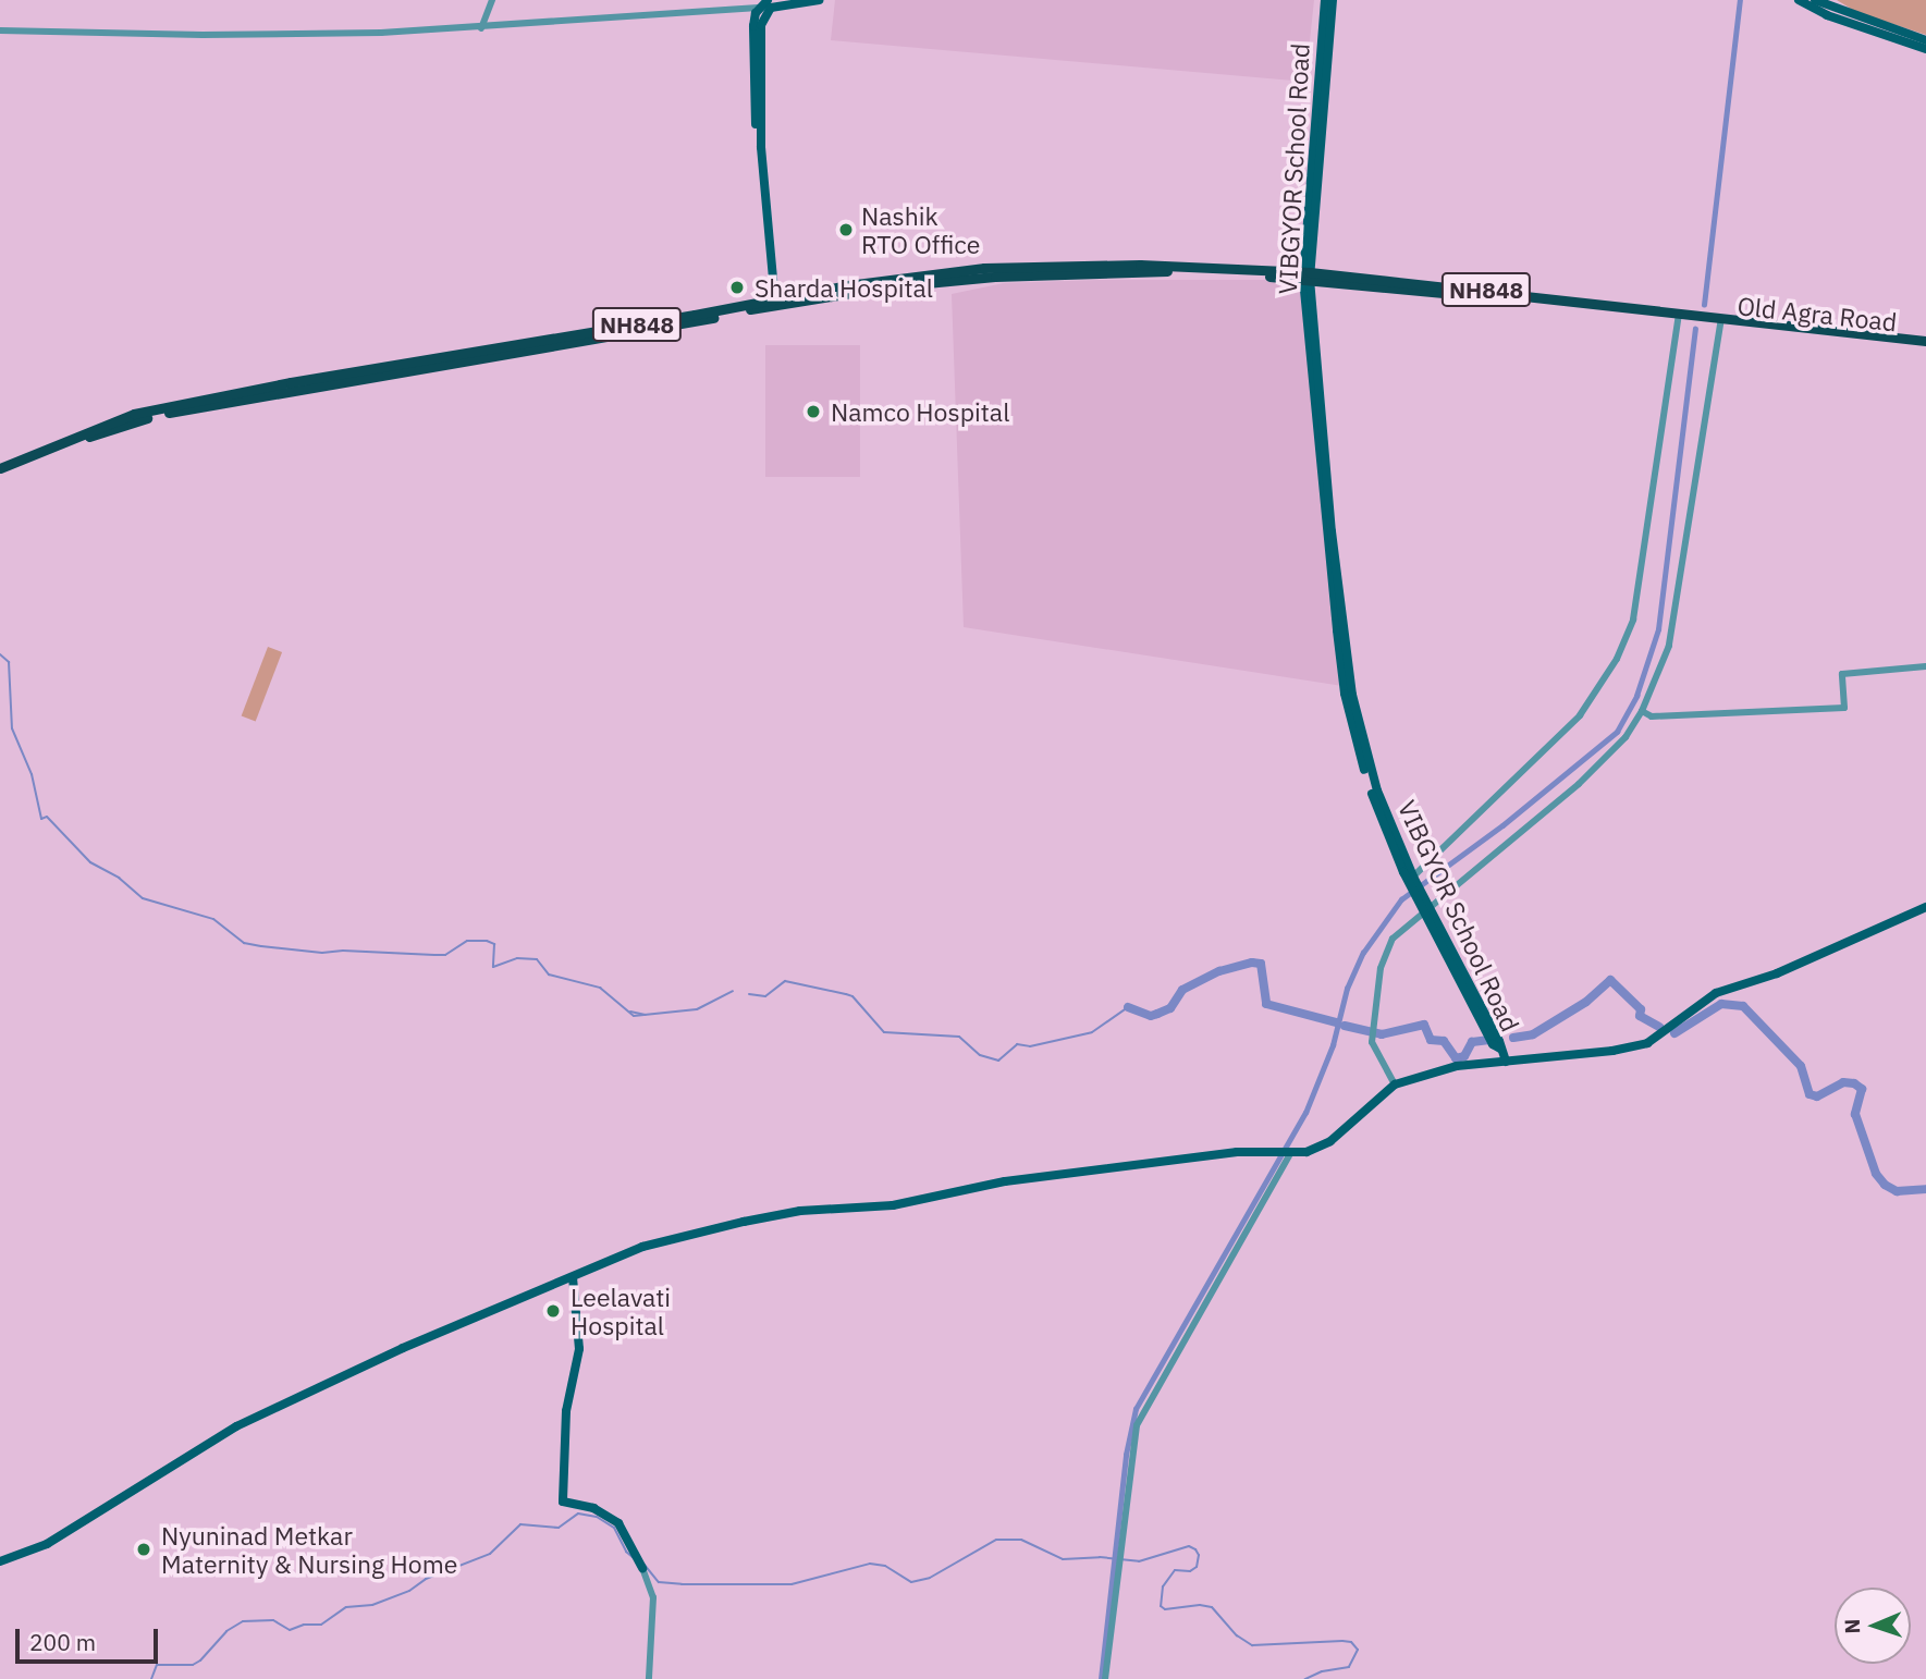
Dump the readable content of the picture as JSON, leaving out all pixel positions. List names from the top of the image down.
{
  "streets": {
    "highway": ["NH848", "Old Agra Road"],
    "main road": ["VIBGYOR School Road"]
  },
  "crossings": [
    ["VIBGYOR School Road", "NH848"],
    ["NH848", "Old Agra Road"]
  ],
  "places": [
    "Nashik RTO Office",
    "Sharda Hospital",
    "Namco Hospital",
    "Leelavati Hospital",
    "Nyuninad Metkar Maternity & Nursing Home"
  ],
  "scale_bar": "200 m",
  "north": "left"
}
